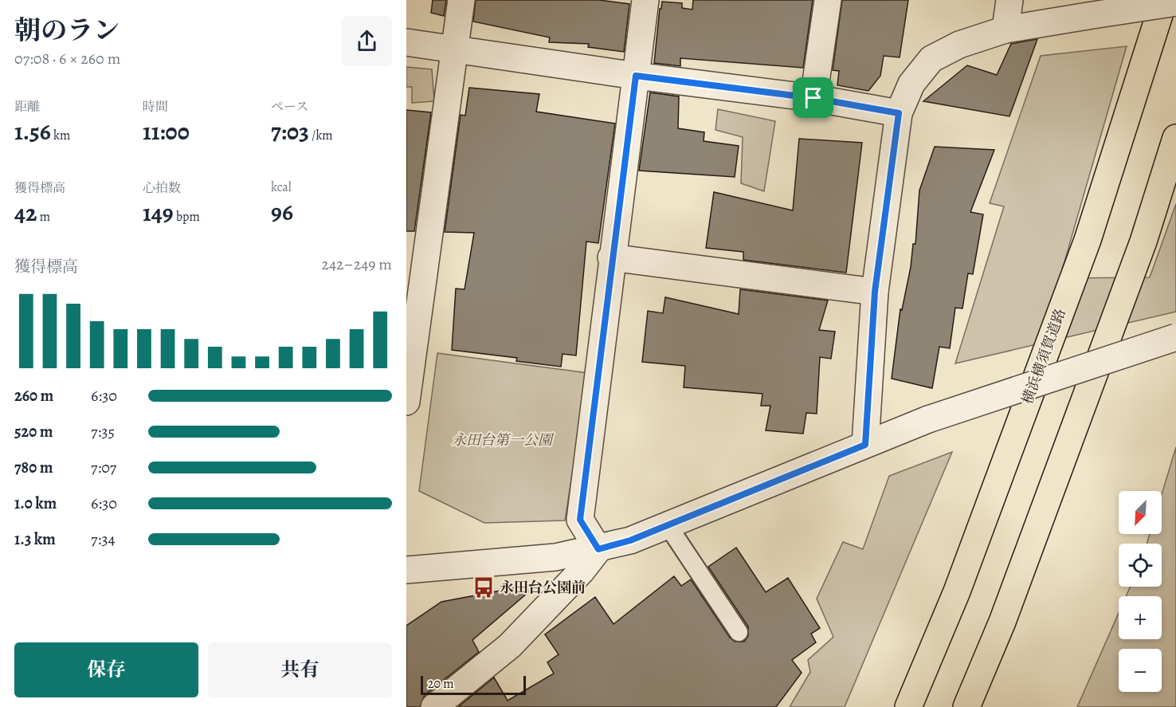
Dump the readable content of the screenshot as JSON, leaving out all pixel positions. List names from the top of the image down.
{
  "streets": {
    "highway": ["横浜横須賀道路"]
  },
  "parks": ["永田台第一公園"],
  "places": {
    "bus stop": ["永田台公園前"]
  },
  "scale_bar": "20 m",
  "north": "bottom left",
  "page": {
    "heading": ["朝のラン", "07:08 · 6 × 260 m"],
    "stats": [
      ["距離", "1.56 km"],
      ["時間", "11:00"],
      ["ペース", "7:03 /km"],
      ["獲得標高", "42 m"],
      ["心拍数", "149 bpm"],
      ["kcal", "96"]
    ],
    "chart": ["獲得標高", "242–249 m"],
    "list": [
      {
        "name": "260 m",
        "note": "6:30"
      },
      {
        "name": "520 m",
        "note": "7:35"
      },
      {
        "name": "780 m",
        "note": "7:07"
      },
      {
        "name": "1.0 km",
        "note": "6:30"
      },
      {
        "name": "1.3 km",
        "note": "7:34"
      }
    ],
    "map_buttons": ["+", "−"],
    "buttons": ["保存", "共有"],
    "scale": "20 m"
  }
}
